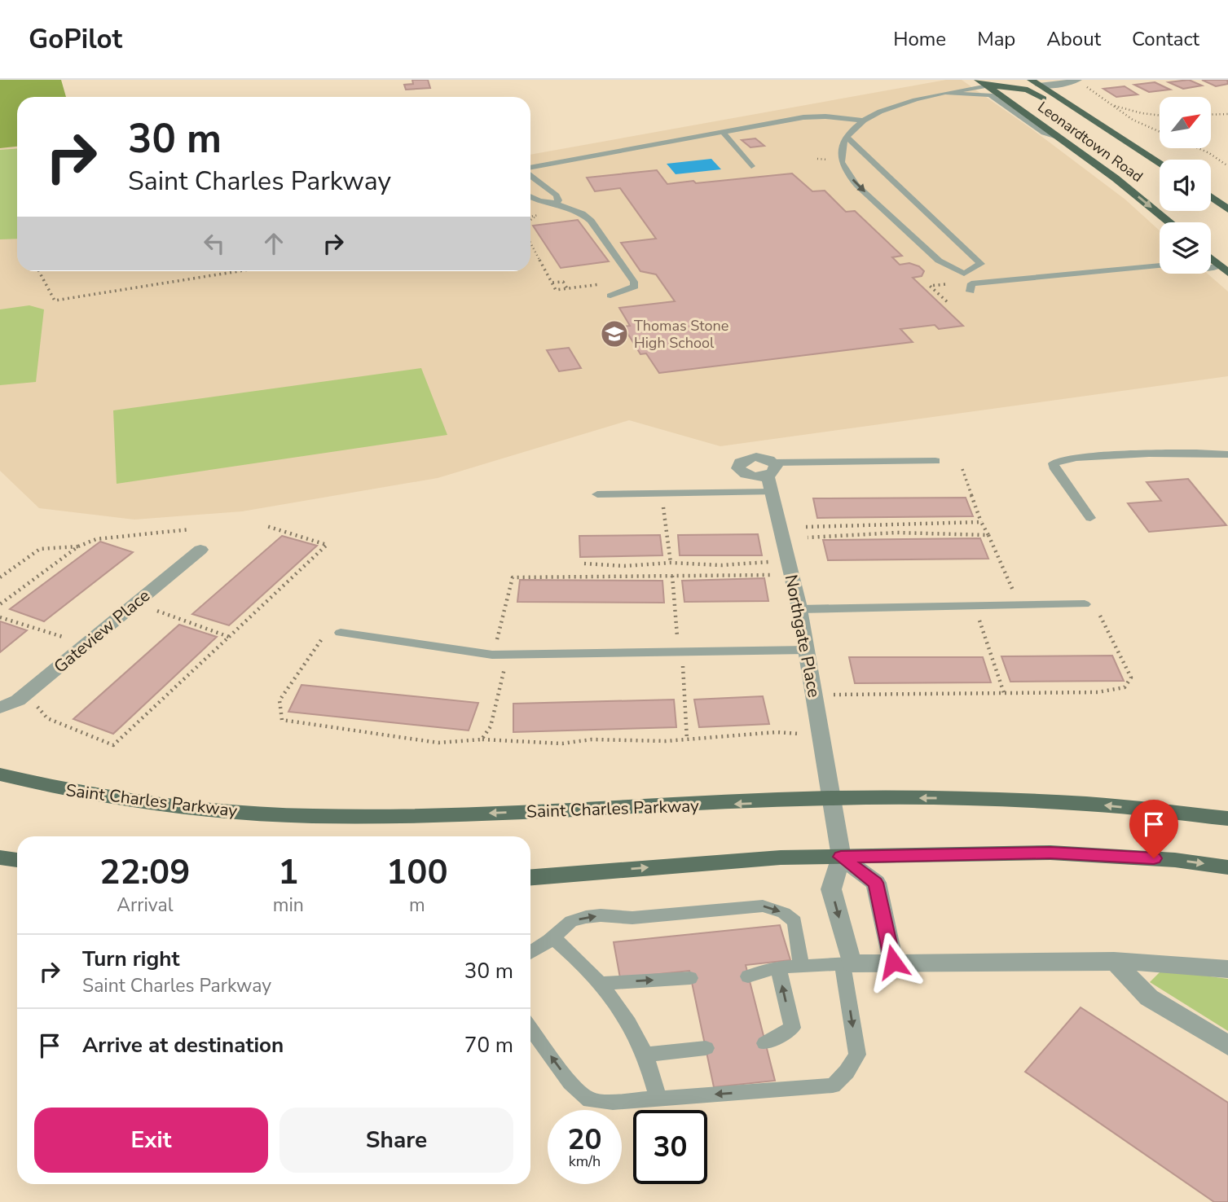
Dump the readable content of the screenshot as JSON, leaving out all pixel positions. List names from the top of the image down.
{
  "streets": {
    "highway": ["Leonardtown Road"],
    "main road": ["Saint Charles Parkway"],
    "street": ["Gateview Place", "Northgate Place"]
  },
  "crossings": [
    ["Northgate Place", "Saint Charles Parkway"]
  ],
  "places": {
    "school or university": ["Thomas Stone High School"]
  },
  "north": "top right",
  "page": {
    "header": "GoPilot",
    "nav": [
      "Home",
      "Map",
      "About",
      "Contact"
    ],
    "turn": ["30 m", "Saint Charles Parkway"],
    "eta": [
      "22:09",
      "Arrival",
      "1",
      "min",
      "100",
      "m"
    ],
    "list": [
      {
        "name": "Turn right",
        "note": "Saint Charles Parkway",
        "value": "30 m"
      },
      {
        "name": "Arrive at destination",
        "value": "70 m"
      }
    ],
    "buttons": ["Exit", "Share"],
    "speed": "20 km/h",
    "limit": "30"
  }
}
